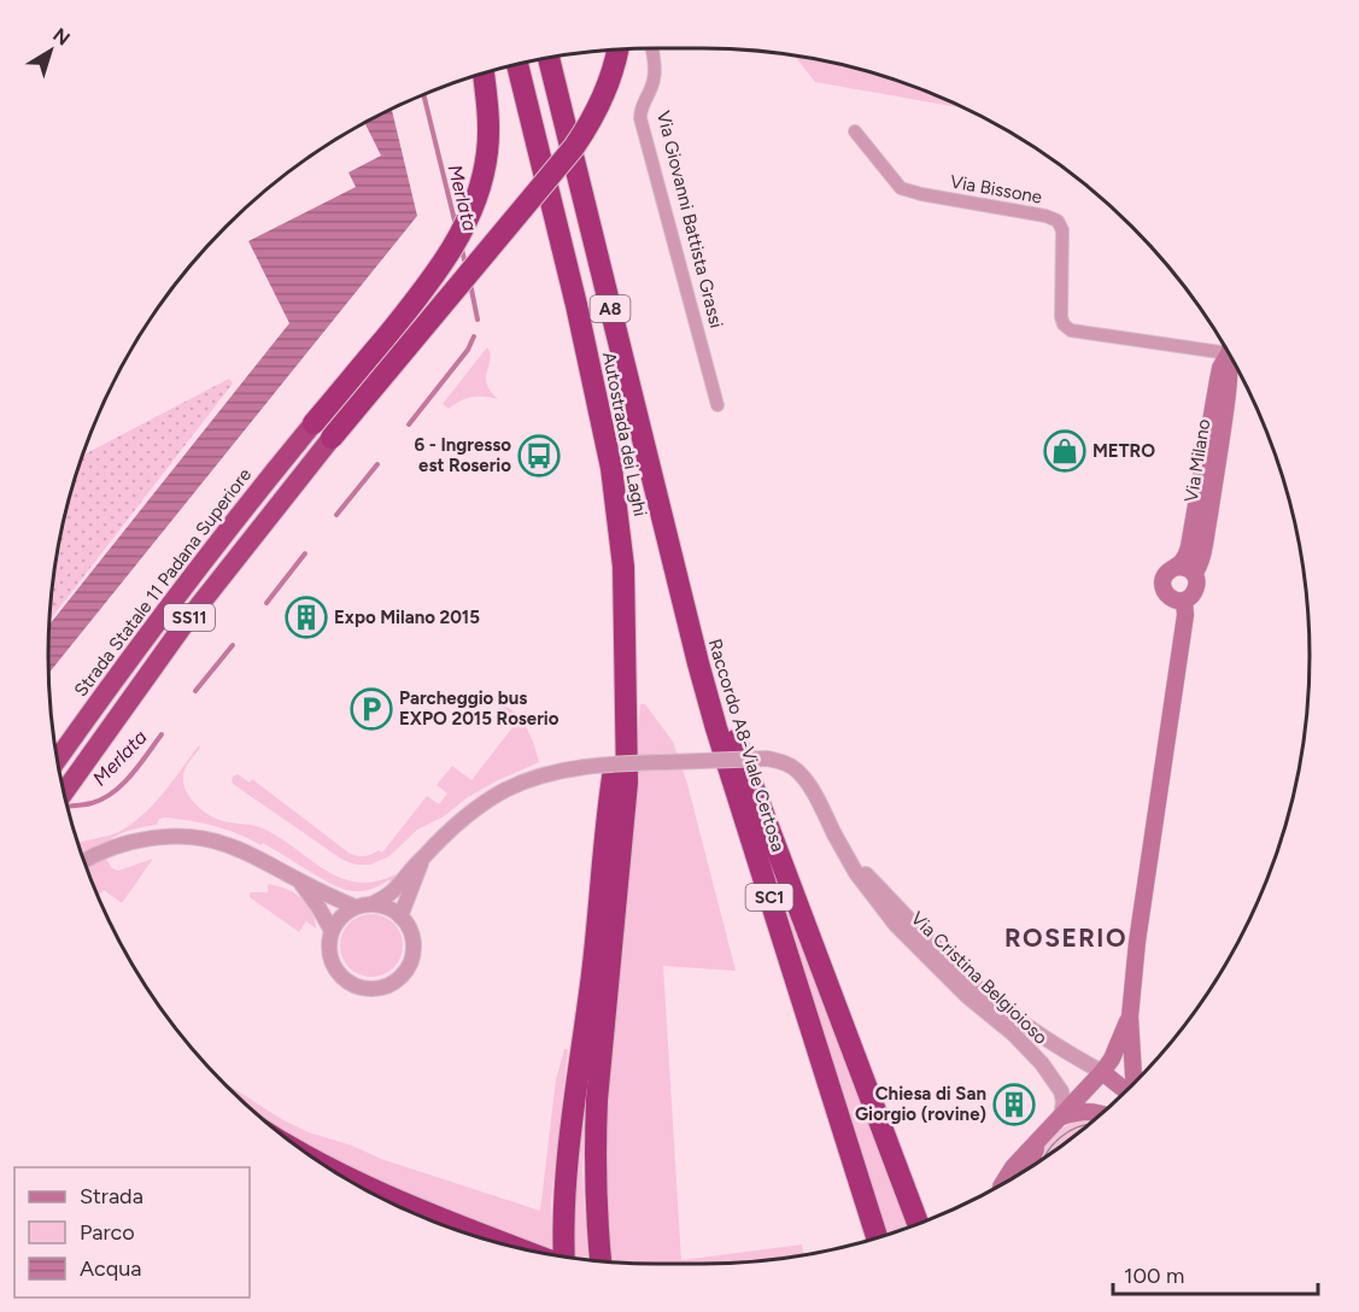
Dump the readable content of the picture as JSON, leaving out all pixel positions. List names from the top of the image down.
{
  "streets": {
    "highway": [
      "A8",
      "Autostrada dei Laghi",
      "Strada Statale 11 Padana Superiore",
      "SS11",
      "Raccordo A8-Viale Certosa",
      "SC1"
    ],
    "main road": ["Via Milano"],
    "street": ["Via Bissone", "Via Giovanni Battista Grassi", "Via Cristina Belgioioso"]
  },
  "crossings": [
    ["Autostrada dei Laghi", "Raccordo A8-Viale Certosa"],
    ["Strada Statale 11 Padana Superiore", "SS11"]
  ],
  "districts": ["ROSERIO"],
  "water": ["Merlata"],
  "places": {
    "shop": ["METRO"],
    "bus stop": ["6 - Ingresso est Roserio"],
    "building": ["Expo Milano 2015", "Chiesa di San Giorgio (rovine)"],
    "parking": ["Parcheggio bus EXPO 2015 Roserio"]
  },
  "legend": ["Strada", "Parco", "Acqua"],
  "scale_bar": "100 m",
  "north": "top right"
}
